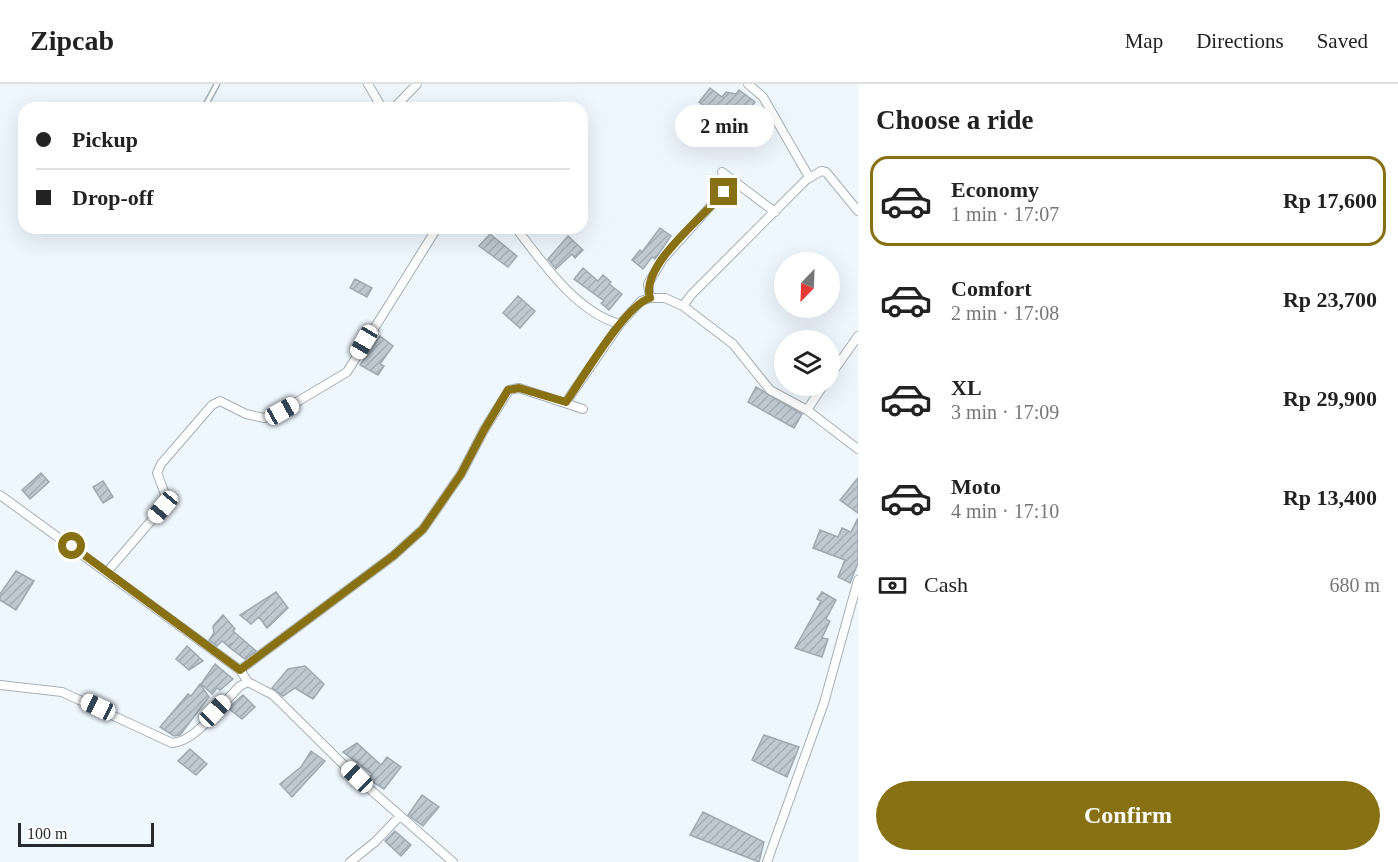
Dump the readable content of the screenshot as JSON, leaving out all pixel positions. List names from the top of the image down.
{
  "scale_bar": "100 m",
  "north": "bottom left",
  "page": {
    "header": "Zipcab",
    "nav": ["Map", "Directions", "Saved"],
    "heading": "Choose a ride",
    "banner": ["Pickup", "Drop-off"],
    "bubble": "2 min",
    "list": [
      {
        "name": "Economy",
        "note": "1 min · 17:07",
        "value": "Rp 17,600"
      },
      {
        "name": "Comfort",
        "note": "2 min · 17:08",
        "value": "Rp 23,700"
      },
      {
        "name": "XL",
        "note": "3 min · 17:09",
        "value": "Rp 29,900"
      },
      {
        "name": "Moto",
        "note": "4 min · 17:10",
        "value": "Rp 13,400"
      }
    ],
    "pay": ["Cash", "680 m"],
    "buttons": "Confirm",
    "scale": "100 m"
  }
}
